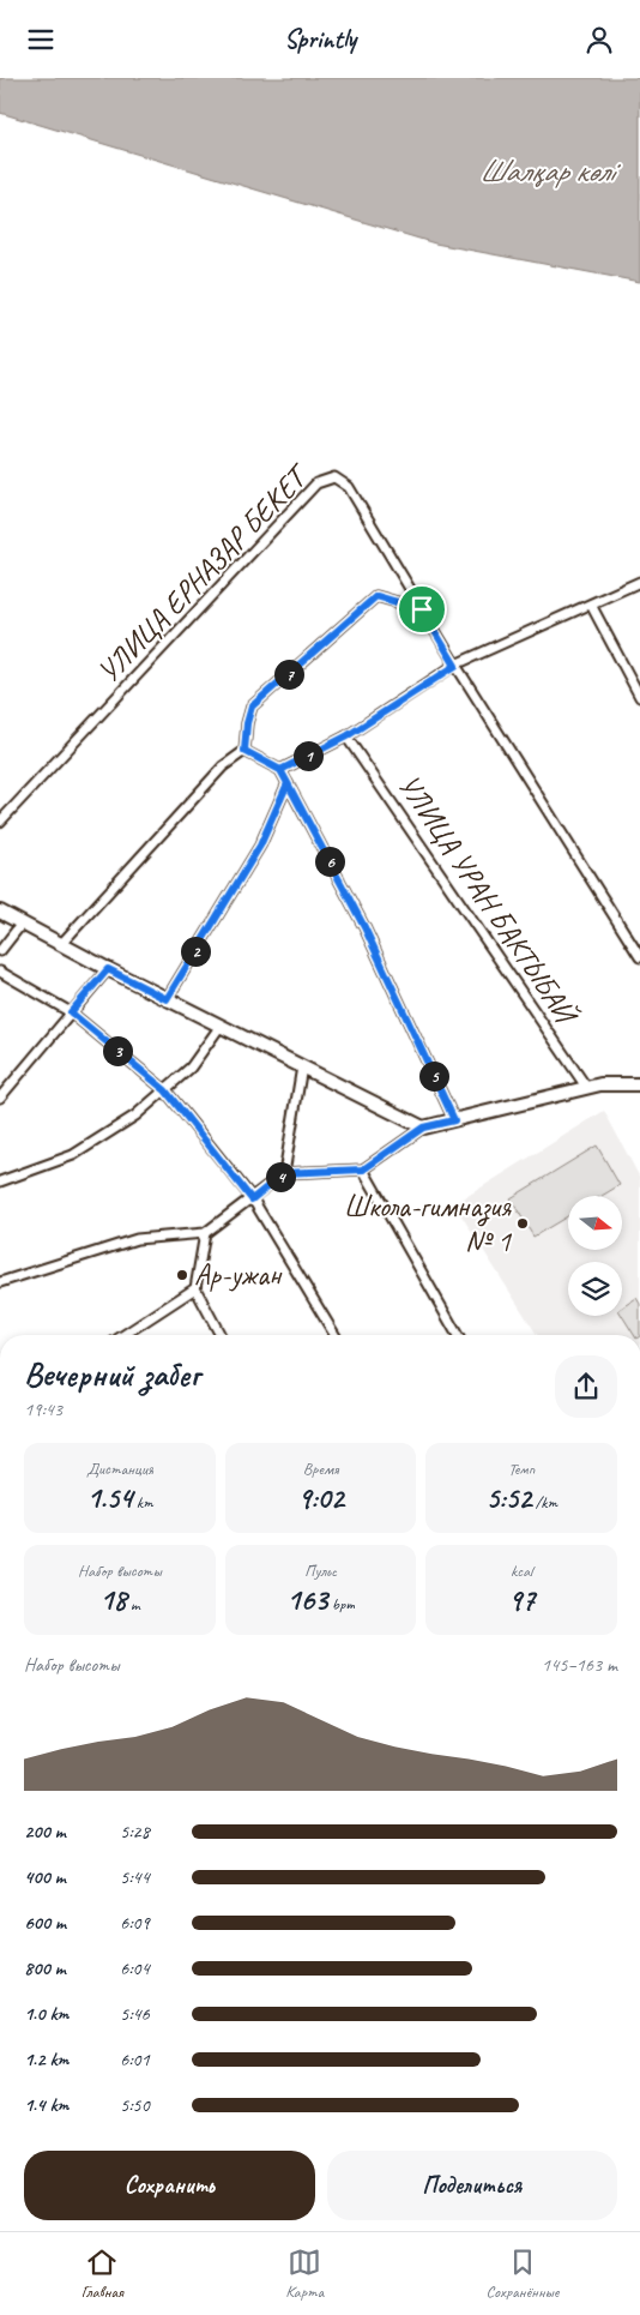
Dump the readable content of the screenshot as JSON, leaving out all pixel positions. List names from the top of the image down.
{
  "streets": {
    "street": ["УЛИЦА ЕРНАЗАР БЕКЕТ", "УЛИЦА УРАН БАКТЫБАЙ"]
  },
  "water": ["Шалқар көлі"],
  "places": ["Школа-гимназия № 1", "Ар-ужан"],
  "north": "right",
  "page": {
    "header": "Sprintly",
    "pins": [
      "7",
      "1",
      "6",
      "2",
      "3",
      "5",
      "4"
    ],
    "heading": ["Вечерний забег", "19:43"],
    "stats": [
      ["Дистанция", "1.54 km"],
      ["Время", "9:02"],
      ["Темп", "5:52 /km"],
      ["Набор высоты", "18 m"],
      ["Пульс", "163 bpm"],
      ["kcal", "97"]
    ],
    "chart": ["Набор высоты", "145–163 m"],
    "list": [
      {
        "name": "200 m",
        "note": "5:28"
      },
      {
        "name": "400 m",
        "note": "5:44"
      },
      {
        "name": "600 m",
        "note": "6:09"
      },
      {
        "name": "800 m",
        "note": "6:04"
      },
      {
        "name": "1.0 km",
        "note": "5:46"
      },
      {
        "name": "1.2 km",
        "note": "6:01"
      },
      {
        "name": "1.4 km",
        "note": "5:50"
      }
    ],
    "buttons": ["Сохранить", "Поделиться"],
    "tabs": ["Главная", "Карта", "Сохранённые"]
  }
}
